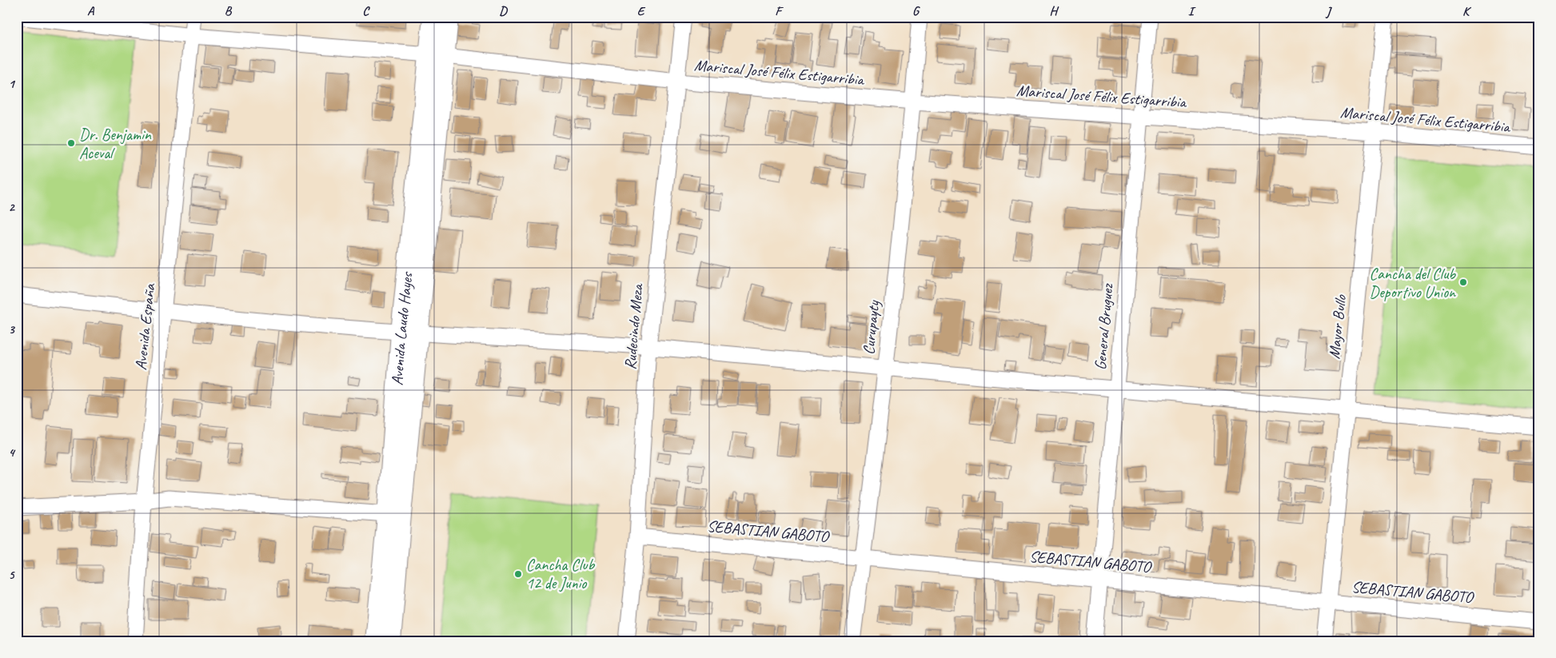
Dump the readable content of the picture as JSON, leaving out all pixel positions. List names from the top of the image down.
{
  "streets": {
    "street": [
      "Mariscal José Félix Estigarribia",
      "Avenida España",
      "Rudecindo Meza",
      "General Bruguez",
      "Mayor Bullo",
      "Curupayty",
      "Avenida Laudo Hayes",
      "SEBASTIAN GABOTO"
    ]
  },
  "crossings": [
    ["Mariscal José Félix Estigarribia", "Avenida España"],
    ["Mariscal José Félix Estigarribia", "Rudecindo Meza"],
    ["Mariscal José Félix Estigarribia", "General Bruguez"],
    ["Mariscal José Félix Estigarribia", "Mayor Bullo"],
    ["Mariscal José Félix Estigarribia", "Curupayty"],
    ["Mariscal José Félix Estigarribia", "Avenida Laudo Hayes"],
    ["Rudecindo Meza", "SEBASTIAN GABOTO"],
    ["General Bruguez", "SEBASTIAN GABOTO"],
    ["Mayor Bullo", "SEBASTIAN GABOTO"],
    ["Curupayty", "SEBASTIAN GABOTO"]
  ],
  "places": ["Dr. Benjamin Aceval", "Cancha del Club Deportivo Union", "Cancha Club 12 de Junio"],
  "grid": {
    "columns": [
      "A",
      "B",
      "C",
      "D",
      "E",
      "F",
      "G",
      "H",
      "I",
      "J",
      "K"
    ],
    "rows": [
      "1",
      "2",
      "3",
      "4",
      "5"
    ]
  }
}
